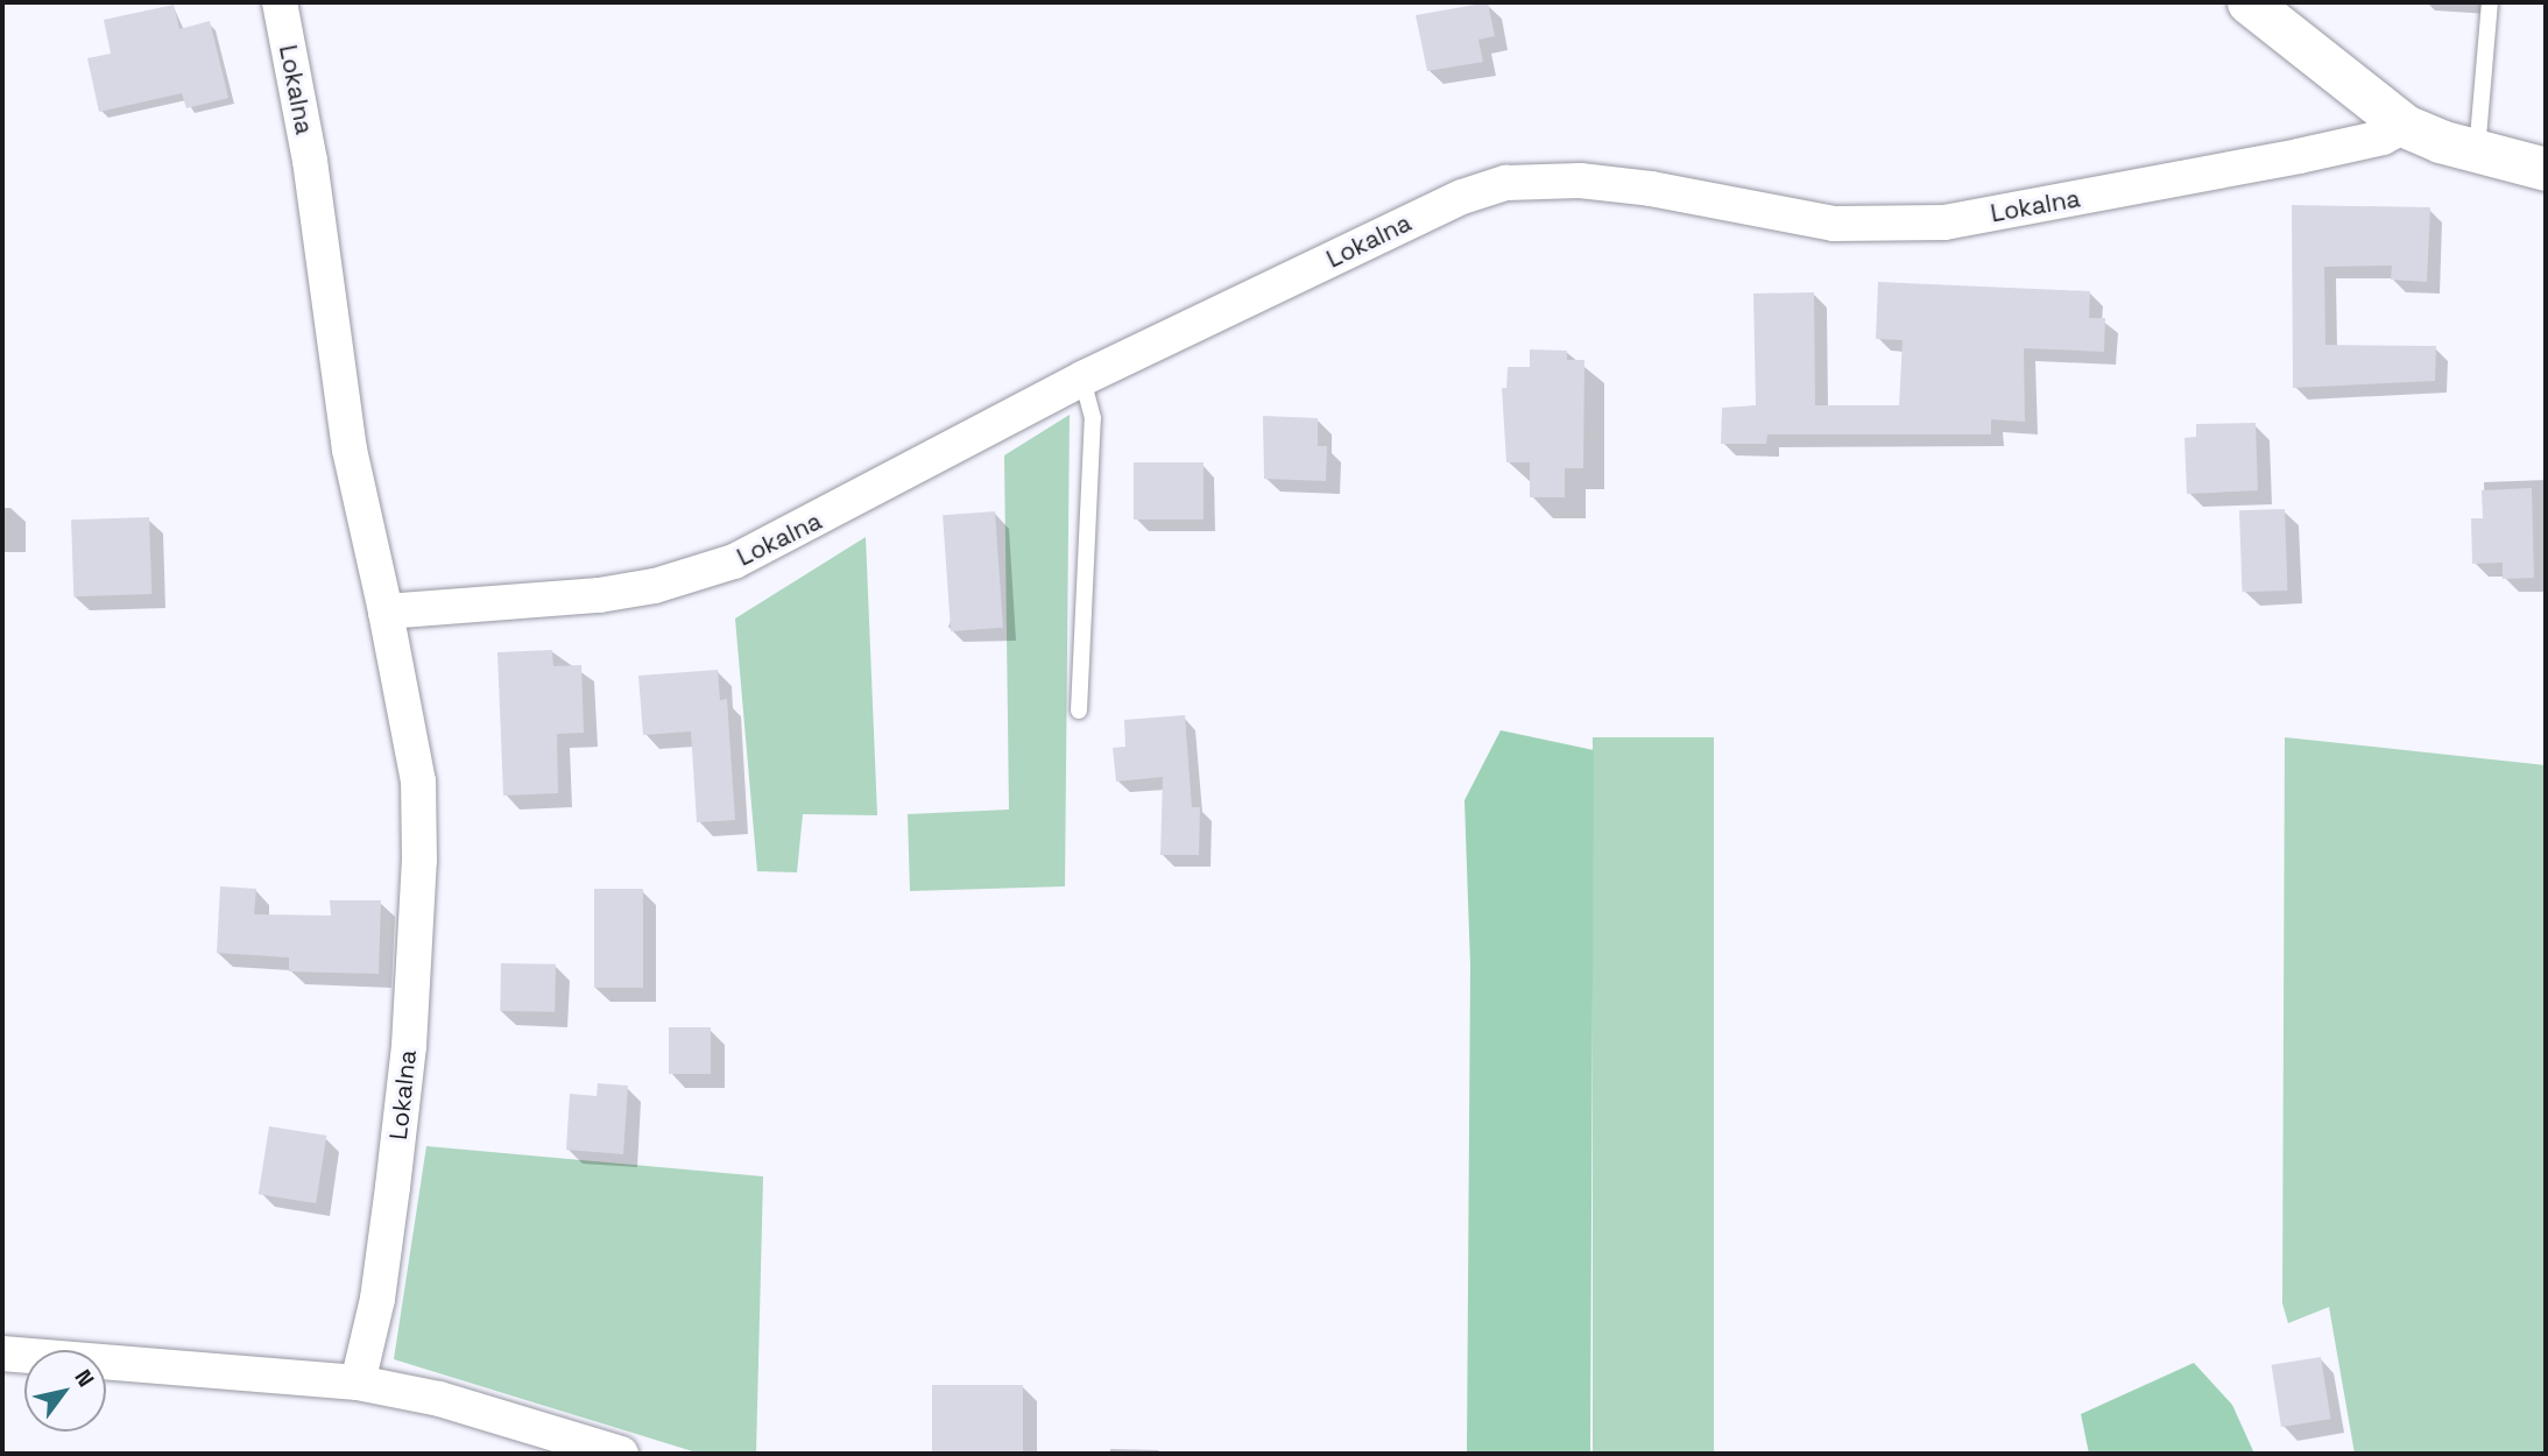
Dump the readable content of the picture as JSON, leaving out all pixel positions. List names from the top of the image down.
{
  "streets": {
    "street": ["Lokalna"]
  },
  "north": "top right"
}
